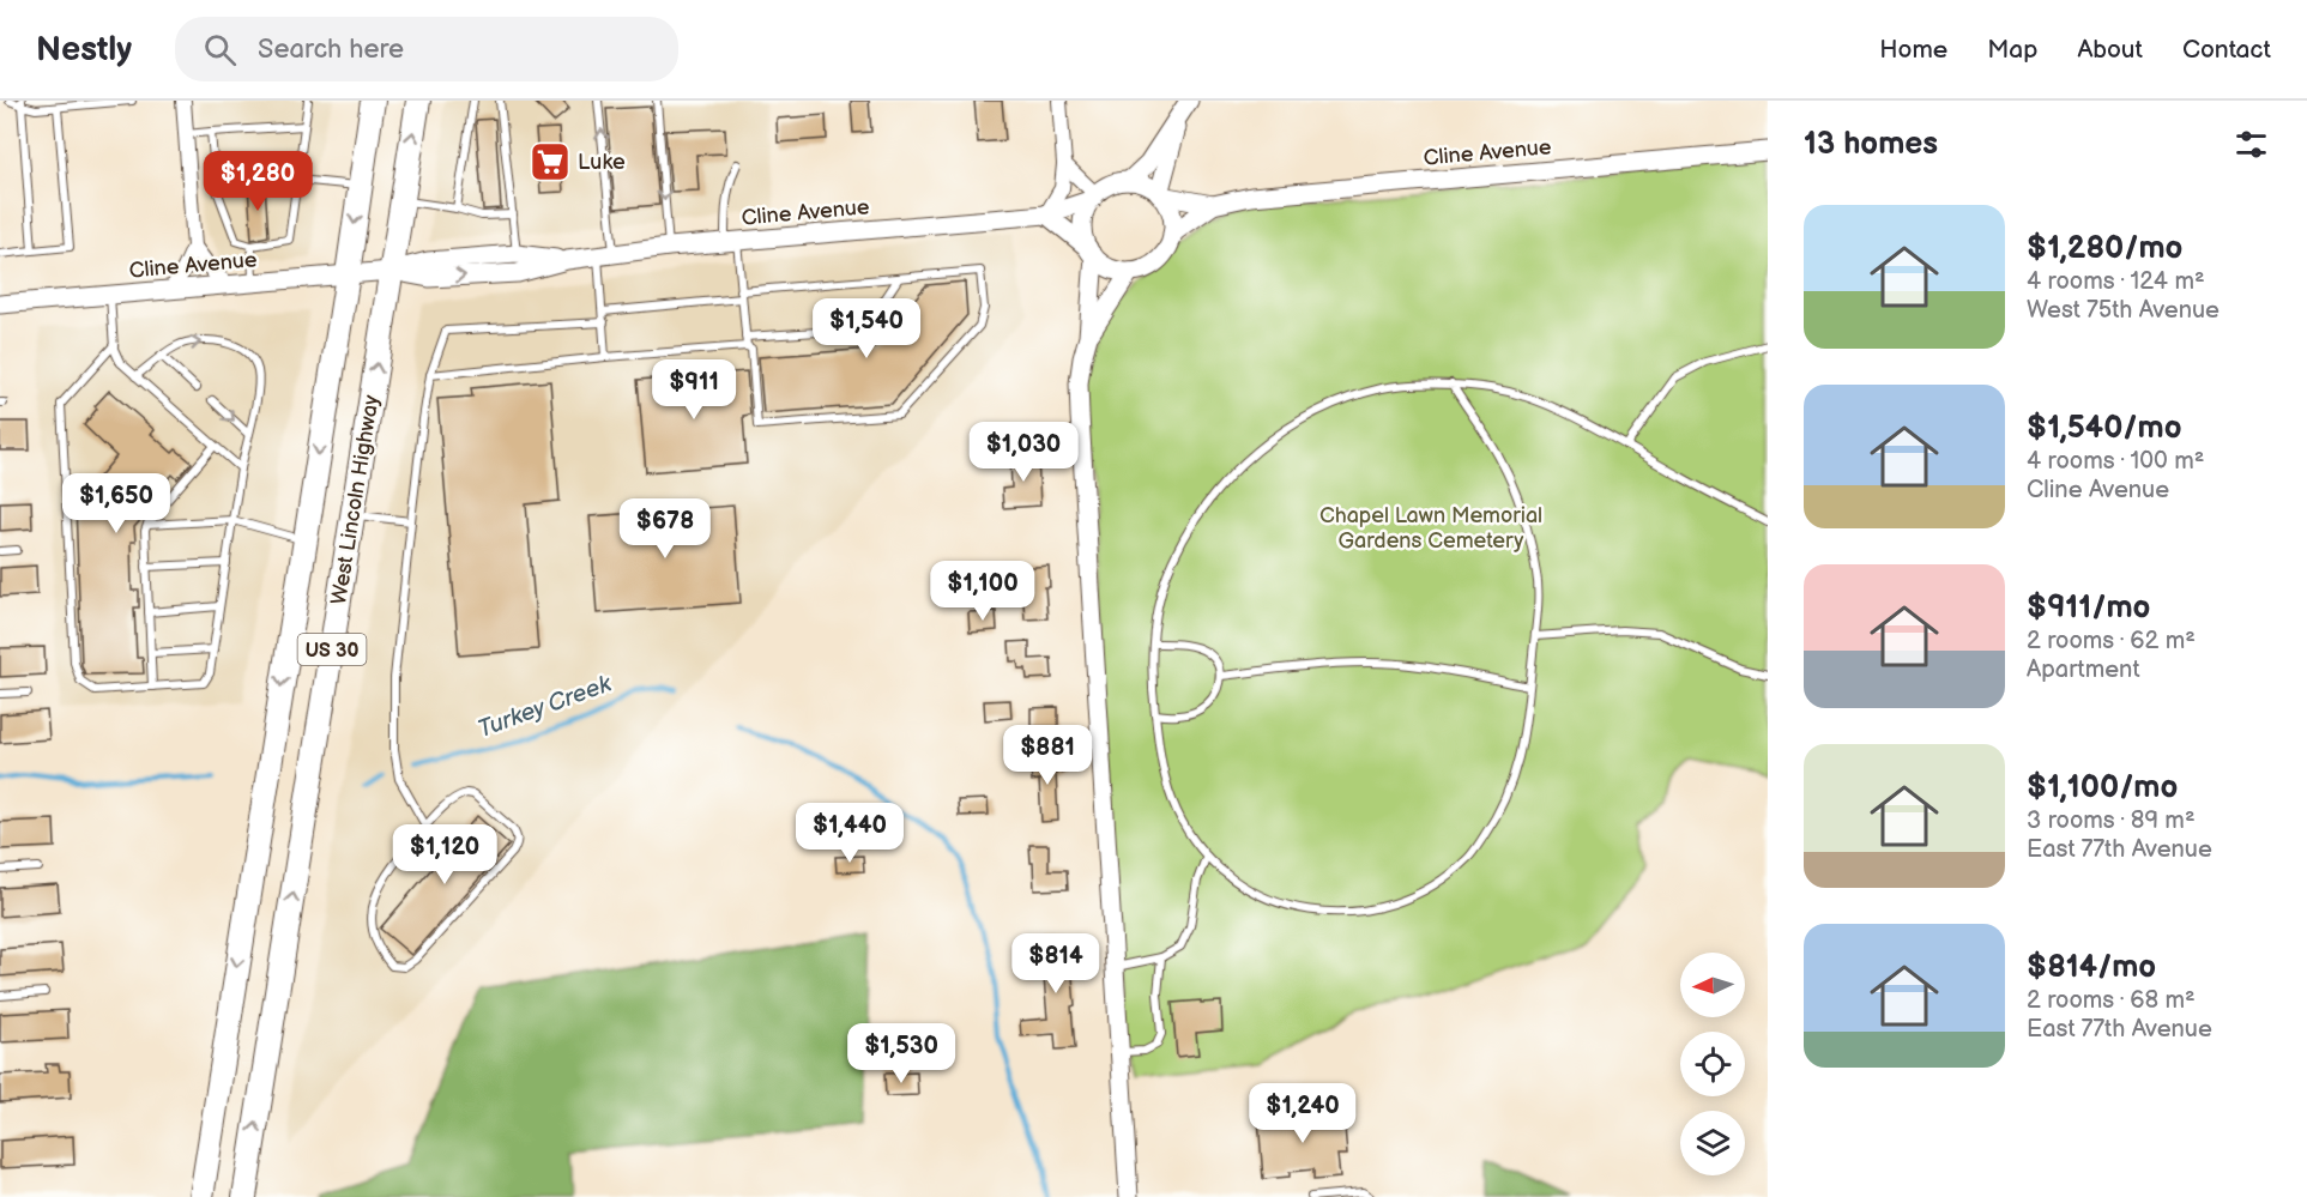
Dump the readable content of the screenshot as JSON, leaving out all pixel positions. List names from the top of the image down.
{
  "streets": {
    "main road": ["West Lincoln Highway", "US 30"],
    "street": ["Cline Avenue"]
  },
  "crossings": [
    ["Cline Avenue", "West Lincoln Highway"]
  ],
  "water": ["Turkey Creek"],
  "parks": ["Chapel Lawn Memorial Gardens Cemetery"],
  "places": {
    "supermarket": ["Luke"]
  },
  "north": "left",
  "page": {
    "header": "Nestly",
    "search": "Search here",
    "nav": [
      "Home",
      "Map",
      "About",
      "Contact"
    ],
    "heading": "13 homes",
    "price": [
      "$1,280",
      "$1,540",
      "$911",
      "$1,030",
      "$1,650",
      "$678",
      "$1,100",
      "$881",
      "$1,440",
      "$1,120",
      "$814",
      "$1,530",
      "$1,240"
    ],
    "list": [
      {
        "name": "$1,280/mo",
        "note": "4 rooms · 124 m² · West 75th Avenue"
      },
      {
        "name": "$1,540/mo",
        "note": "4 rooms · 100 m² · Cline Avenue"
      },
      {
        "name": "$911/mo",
        "note": "2 rooms · 62 m² · Apartment"
      },
      {
        "name": "$1,100/mo",
        "note": "3 rooms · 89 m² · East 77th Avenue"
      },
      {
        "name": "$814/mo",
        "note": "2 rooms · 68 m² · East 77th Avenue"
      }
    ]
  }
}
